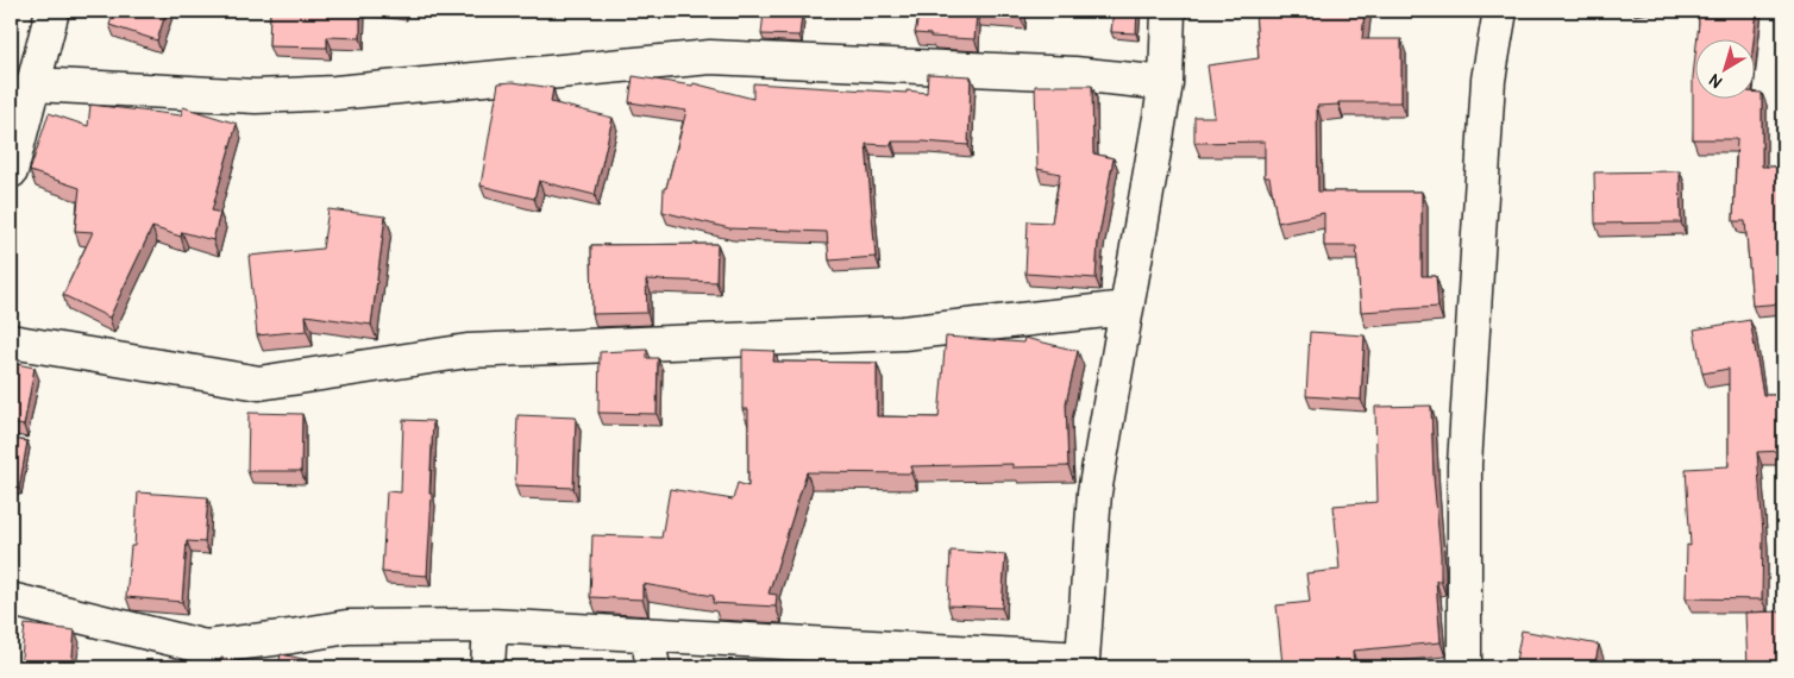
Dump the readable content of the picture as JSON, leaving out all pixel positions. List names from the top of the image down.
{
  "north": "bottom left"
}
